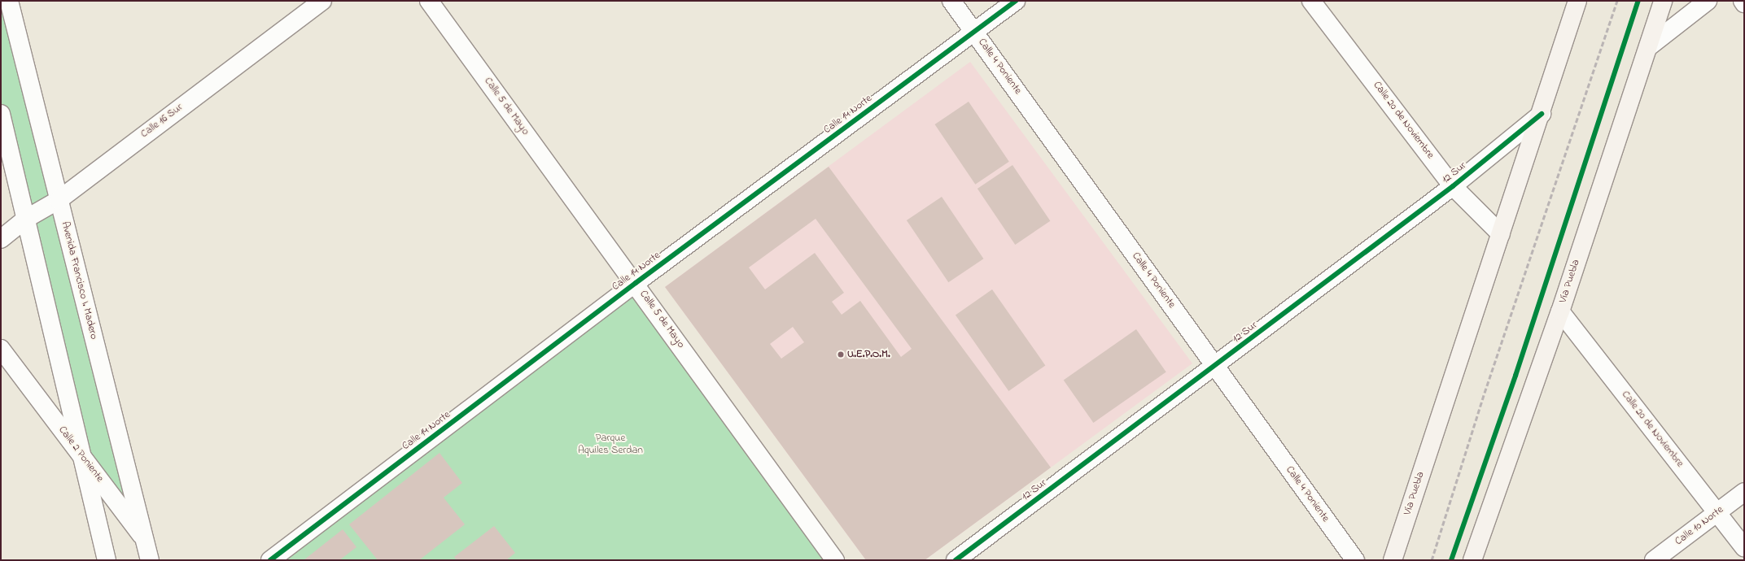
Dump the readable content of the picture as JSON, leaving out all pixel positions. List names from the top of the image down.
{
  "streets": {
    "main road": ["Vía Puebla"],
    "street": [
      "Calle 4 Poniente",
      "Calle 5 de Mayo",
      "Calle 14 Norte",
      "Calle 20 de Noviembre",
      "Calle 16 Sur",
      "12 Sur",
      "Avenida Francisco I. Madero",
      "Calle 2 Poniente",
      "Calle 10 Norte"
    ]
  },
  "crossings": [
    ["Calle 4 Poniente", "Calle 14 Norte"],
    ["Calle 4 Poniente", "12 Sur"],
    ["Calle 5 de Mayo", "Calle 14 Norte"],
    ["Calle 20 de Noviembre", "12 Sur"],
    ["Calle 20 de Noviembre", "Vía Puebla"],
    ["Calle 20 de Noviembre", "Calle 10 Norte"],
    ["Calle 16 Sur", "Avenida Francisco I. Madero"],
    ["12 Sur", "Vía Puebla"],
    ["Avenida Francisco I. Madero", "Calle 2 Poniente"]
  ],
  "parks": ["Parque Aquiles Serdan"],
  "places": ["U.E.P.O.M."]
}
